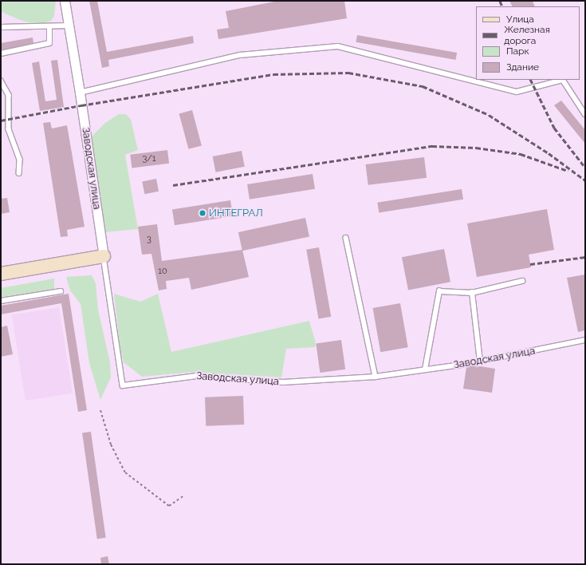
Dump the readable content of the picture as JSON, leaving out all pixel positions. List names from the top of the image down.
{
  "streets": {
    "street": ["Заводская улица"]
  },
  "places": ["ИНТЕГРАЛ"],
  "house_numbers": ["3/1", "3", "10"],
  "legend": [
    "Улица",
    "Железная дорога",
    "Парк",
    "Здание"
  ]
}
